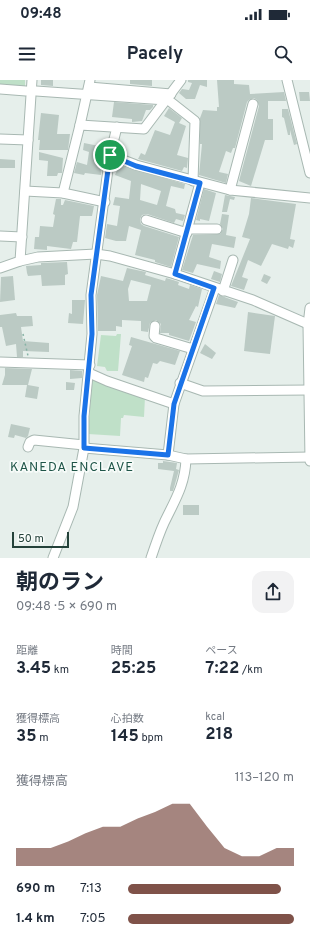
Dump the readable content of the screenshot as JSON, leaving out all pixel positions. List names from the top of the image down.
{
  "districts": ["KANEDA ENCLAVE"],
  "scale_bar": "50 m",
  "page": {
    "status": "09:48",
    "header": "Pacely",
    "scale": "50 m",
    "heading": ["朝のラン", "09:48 · 5 × 690 m"],
    "stats": [
      ["距離", "3.45 km"],
      ["時間", "25:25"],
      ["ペース", "7:22 /km"],
      ["獲得標高", "35 m"],
      ["心拍数", "145 bpm"],
      ["kcal", "218"]
    ],
    "chart": ["獲得標高", "113–120 m"],
    "list": [
      {
        "name": "690 m",
        "note": "7:13"
      },
      {
        "name": "1.4 km",
        "note": "7:05"
      }
    ]
  }
}
